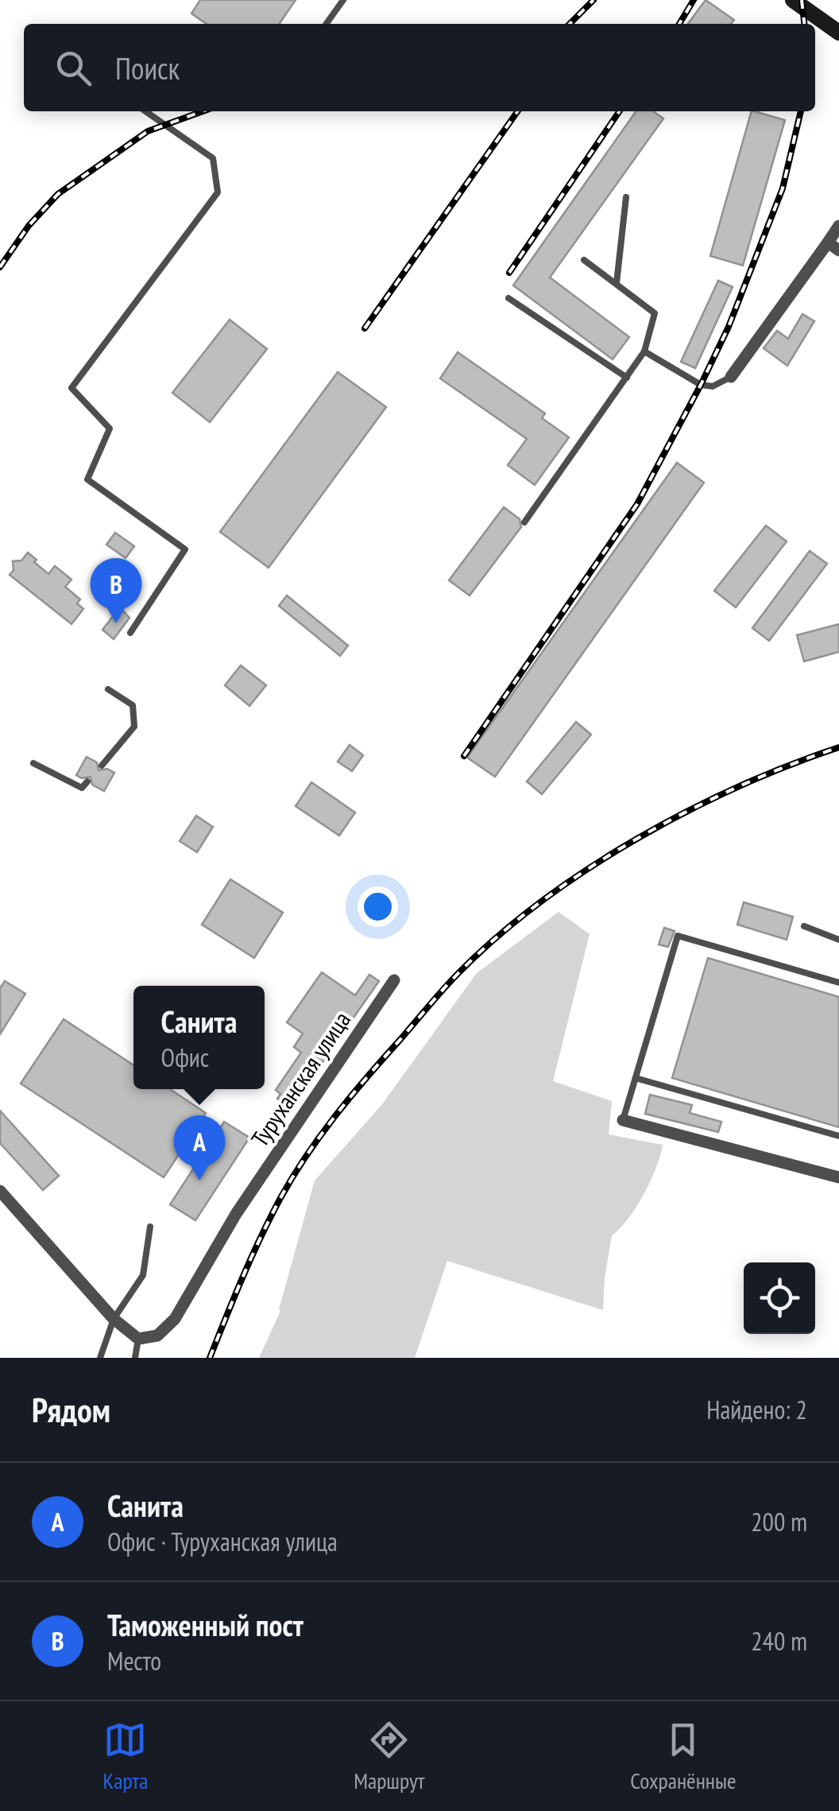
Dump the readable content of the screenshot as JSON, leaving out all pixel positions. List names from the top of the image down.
{
  "streets": {
    "street": ["Туруханская улица"]
  },
  "page": {
    "search": "Поиск",
    "pins": ["B", "A"],
    "popup": ["Санита", "Офис"],
    "heading": ["Рядом", "Найдено: 2"],
    "list": [
      {
        "mark": "A",
        "name": "Санита",
        "note": "Офис · Туруханская улица",
        "value": "200 m"
      },
      {
        "mark": "B",
        "name": "Таможенный пост",
        "note": "Место",
        "value": "240 m"
      }
    ],
    "nav": ["Карта", "Маршрут", "Сохранённые"]
  }
}
